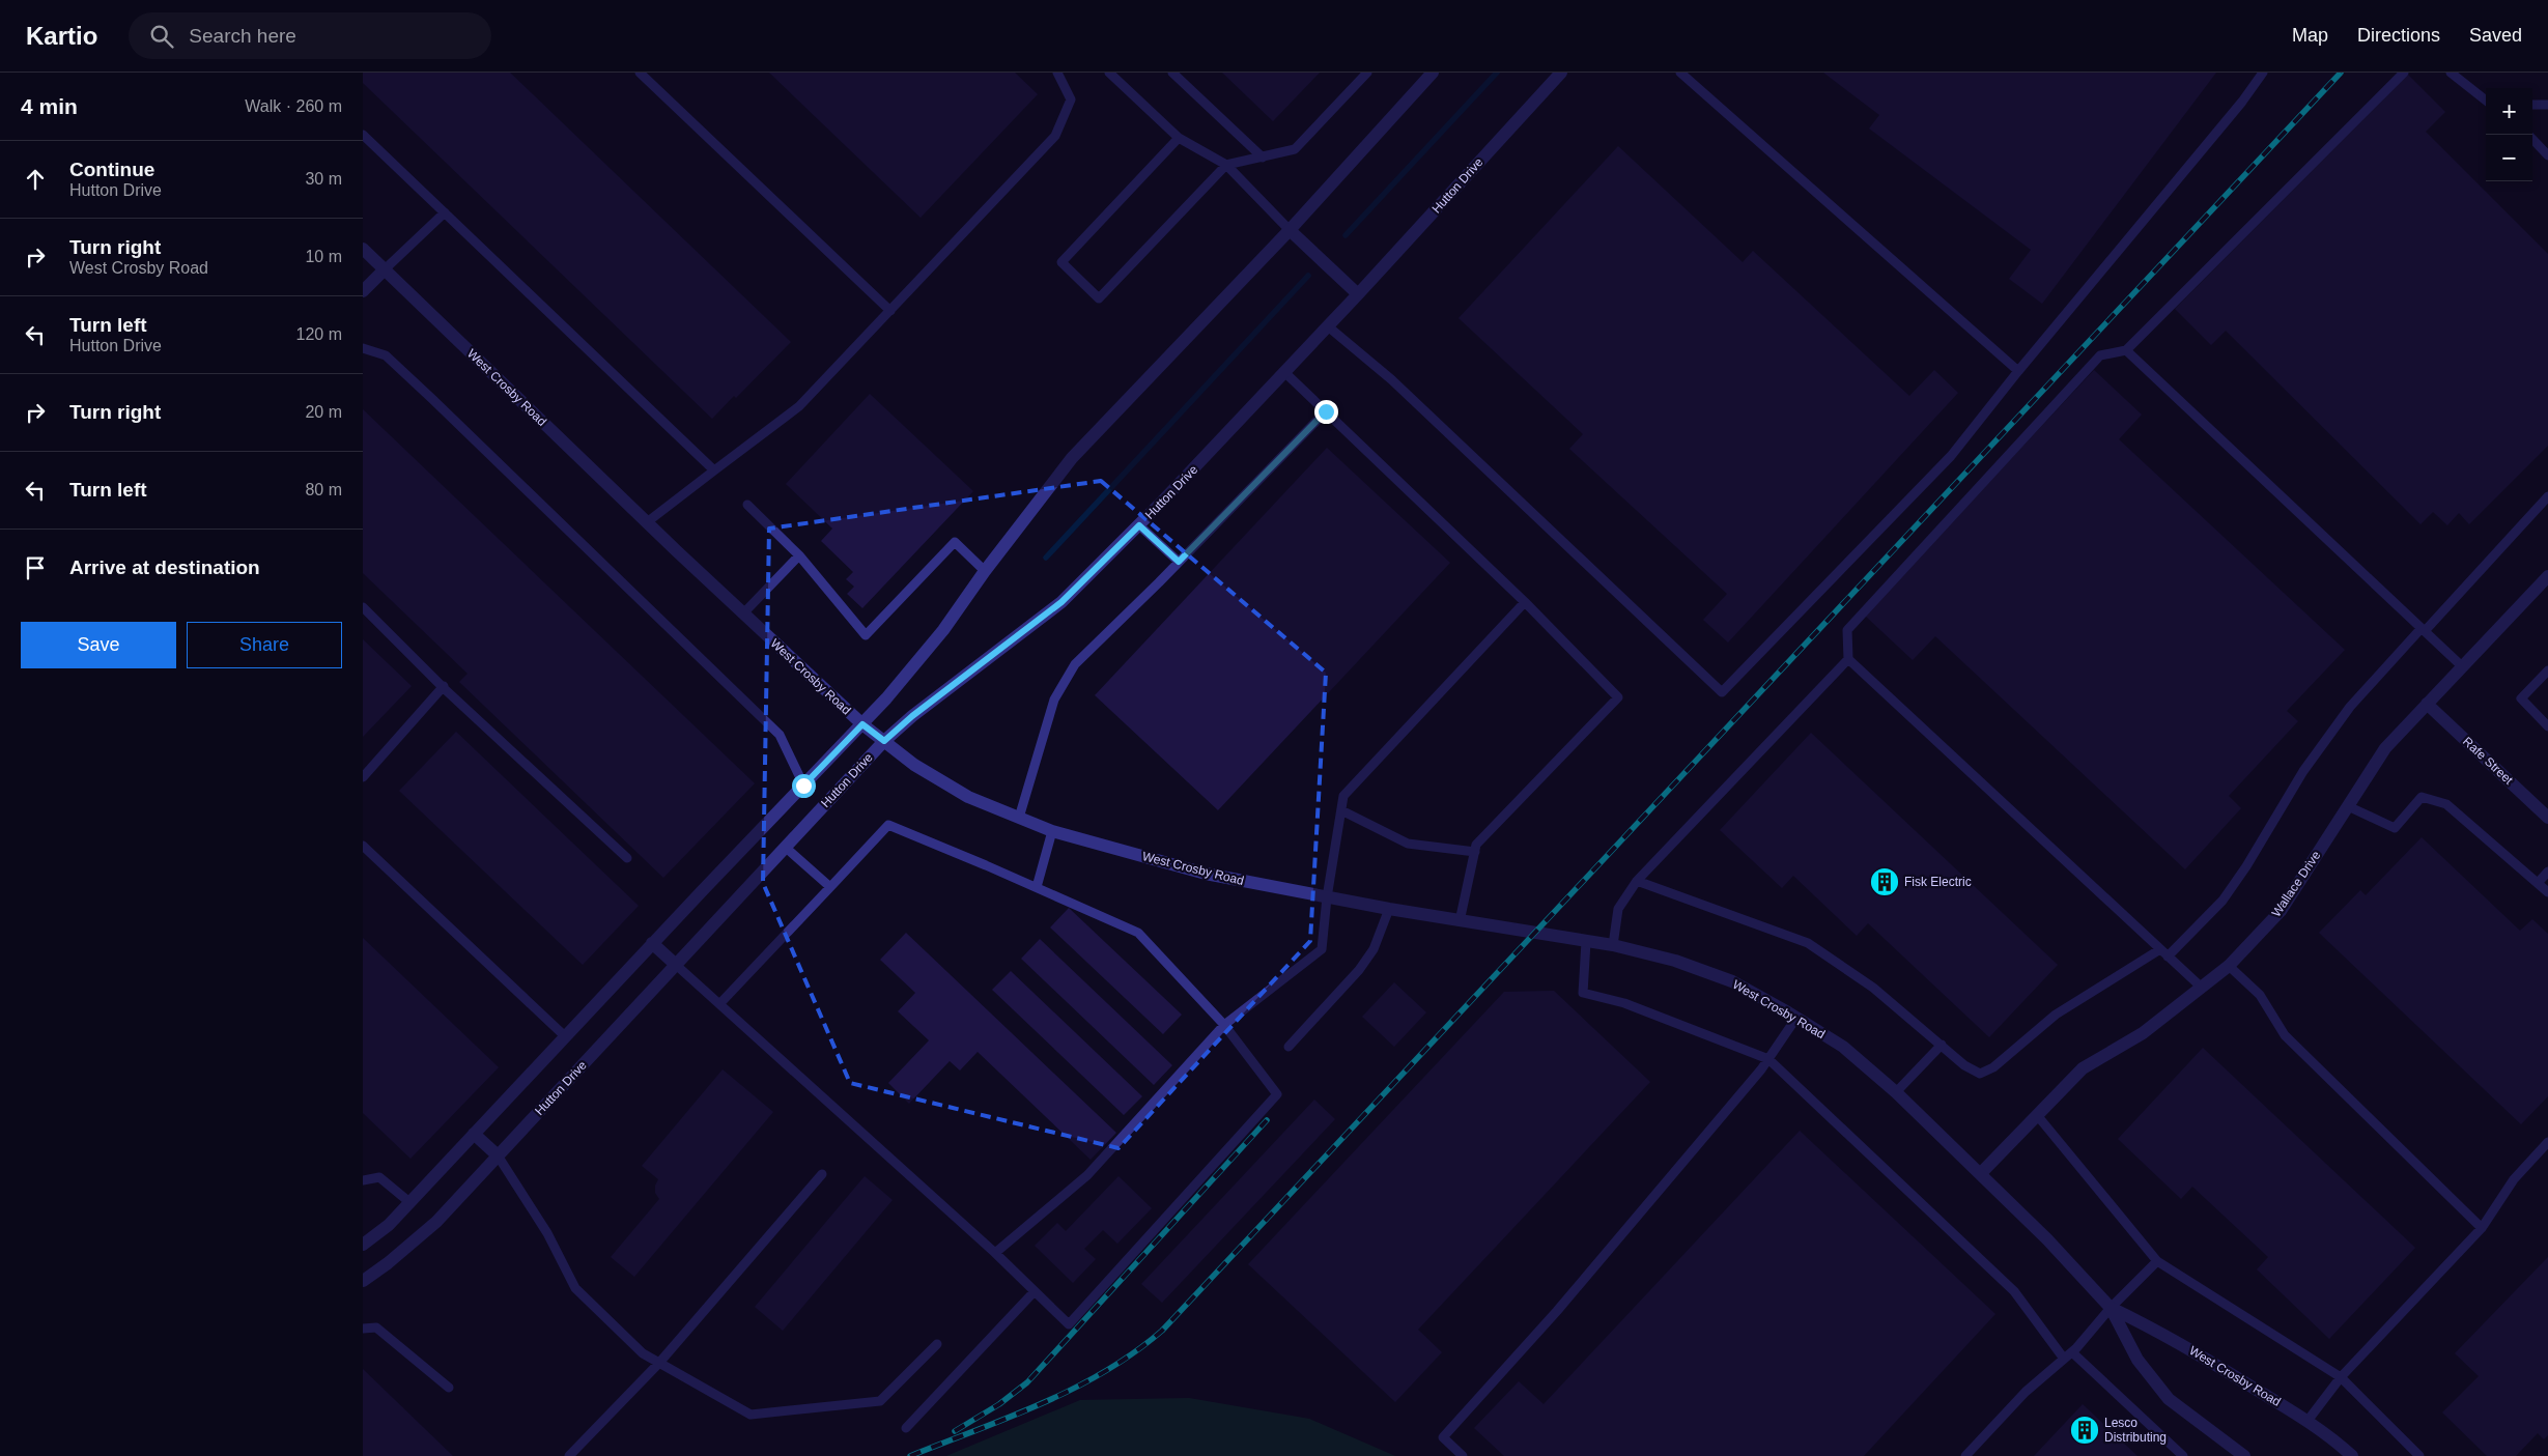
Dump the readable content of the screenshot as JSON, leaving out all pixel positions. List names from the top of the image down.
{
  "streets": {
    "street": [
      "Hutton Drive",
      "West Crosby Road",
      "Rafe Street",
      "Wallace Drive"
    ]
  },
  "crossings": [
    ["Hutton Drive", "West Crosby Road"],
    ["West Crosby Road", "Wallace Drive"],
    ["Rafe Street", "Wallace Drive"]
  ],
  "places": {
    "building": ["Fisk Electric", "Lesco Distributing"]
  },
  "page": {
    "header": "Kartio",
    "search": "Search here",
    "nav": ["Map", "Directions", "Saved"],
    "heading": ["4 min", "Walk · 260 m"],
    "map_buttons": ["+", "−"],
    "list": [
      ["Continue", "Hutton Drive", "30 m"],
      ["Turn right", "West Crosby Road", "10 m"],
      ["Turn left", "Hutton Drive", "120 m"],
      ["Turn right", "20 m"],
      ["Turn left", "80 m"],
      "Arrive at destination"
    ],
    "buttons": ["Save", "Share"]
  }
}
